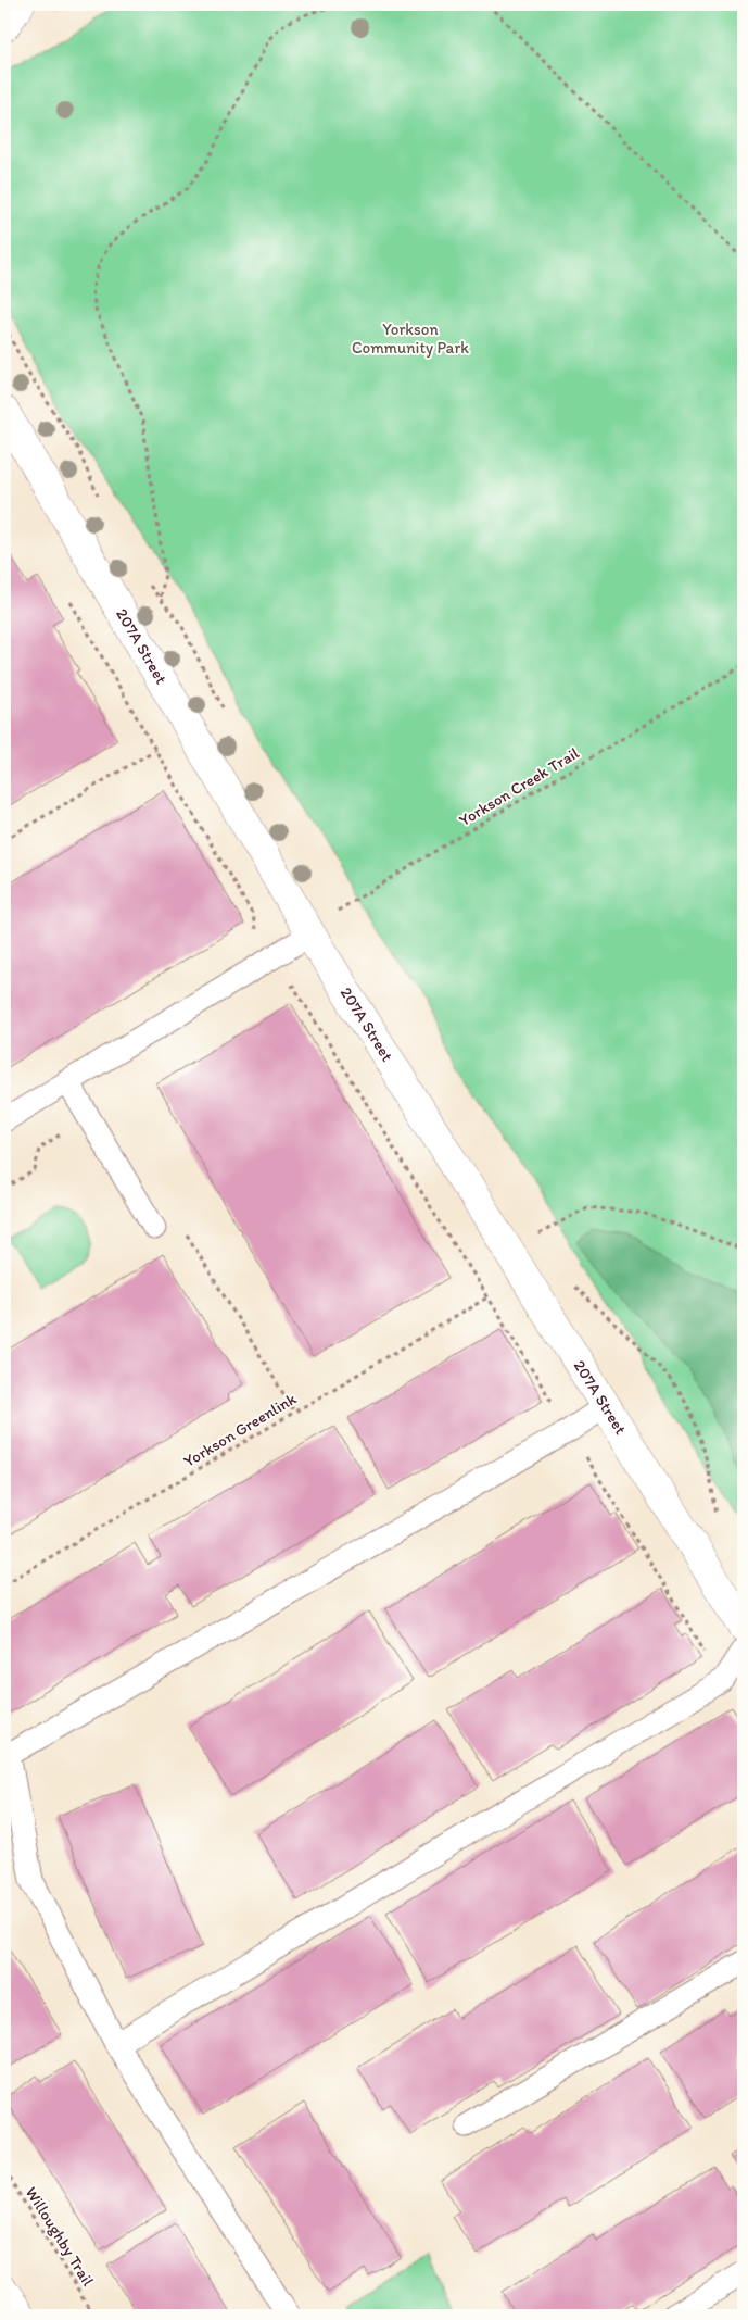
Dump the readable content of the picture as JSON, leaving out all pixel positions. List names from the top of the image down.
{
  "streets": {
    "street": ["207A Street"],
    "path": ["Yorkson Creek Trail", "Yorkson Greenlink", "Willoughby Trail"]
  },
  "crossings": [
    ["207A Street", "Yorkson Creek Trail"]
  ],
  "parks": ["Yorkson Community Park"]
}
